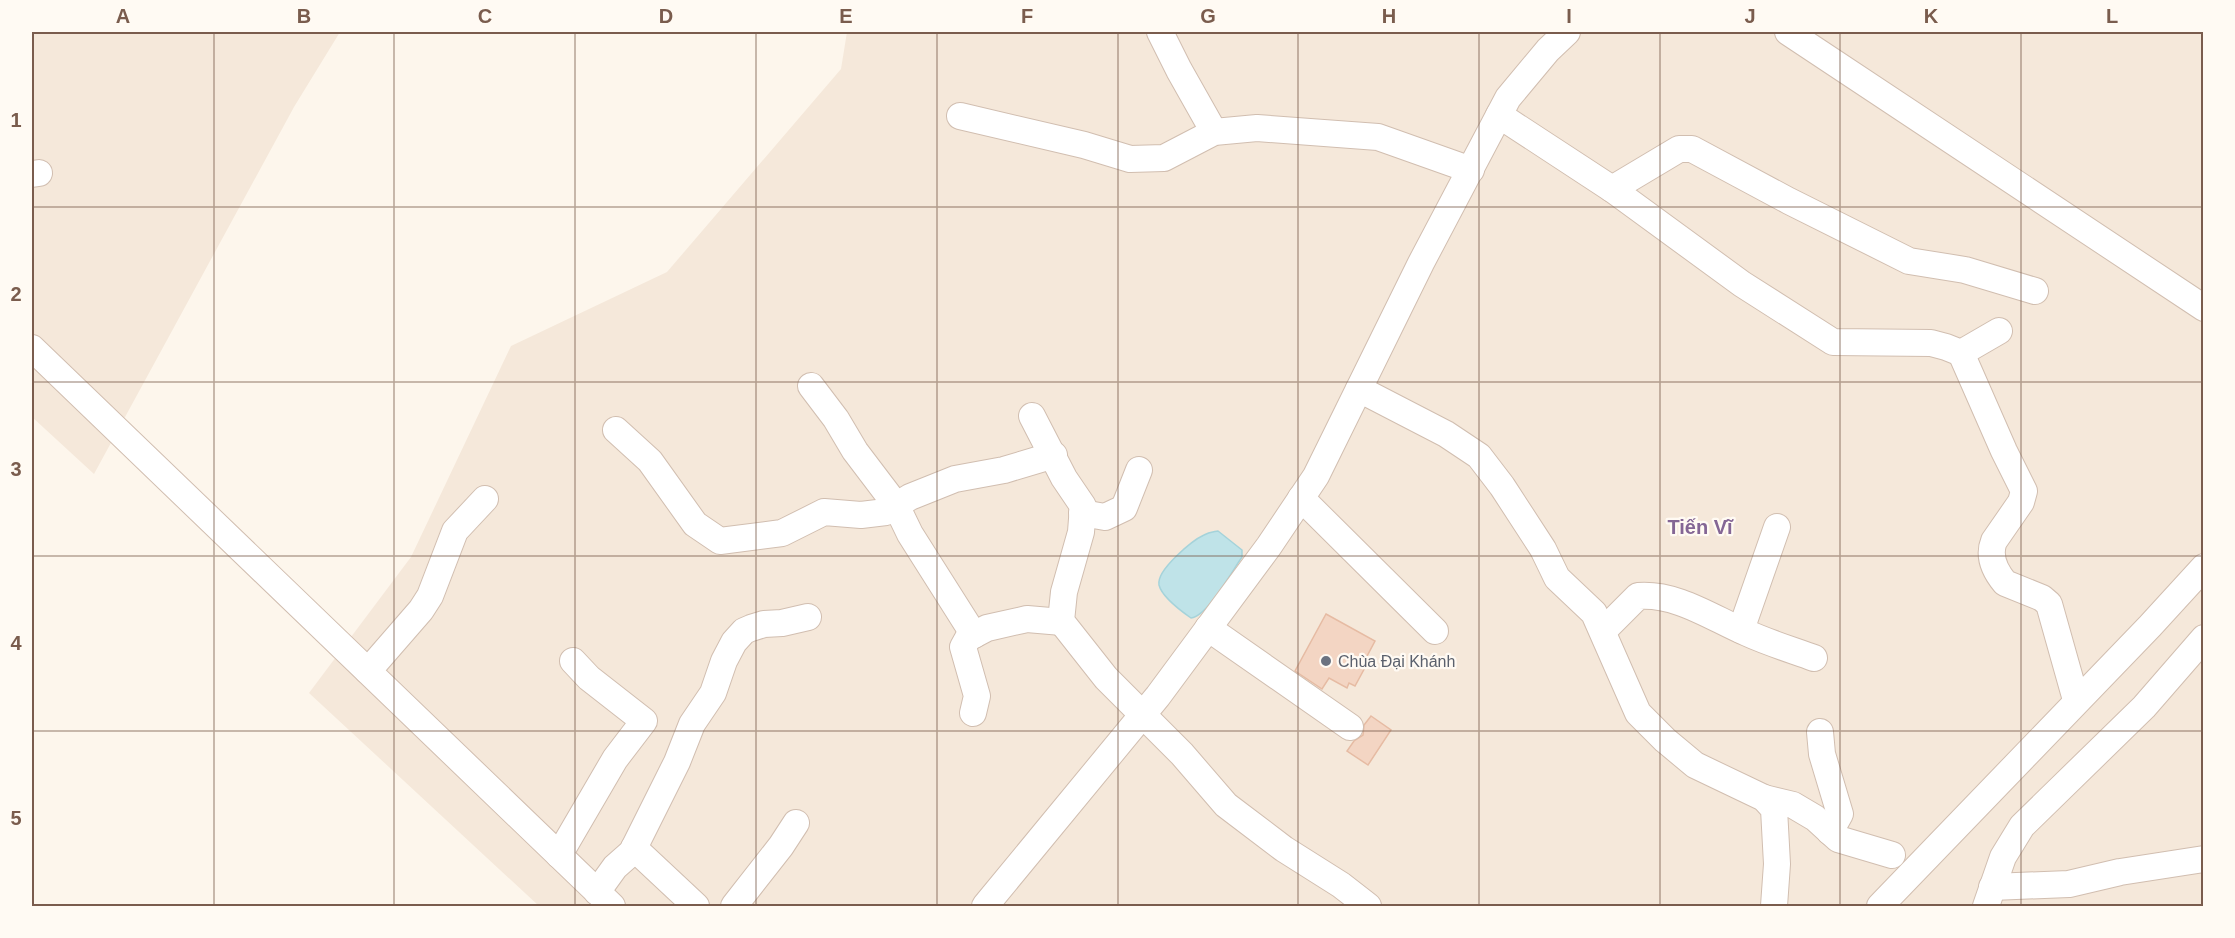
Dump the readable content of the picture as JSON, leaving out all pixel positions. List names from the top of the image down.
{
  "districts": ["Tiến Vĩ"],
  "places": ["Chùa Đại Khánh"],
  "grid": {
    "columns": [
      "A",
      "B",
      "C",
      "D",
      "E",
      "F",
      "G",
      "H",
      "I",
      "J",
      "K",
      "L"
    ],
    "rows": [
      "1",
      "2",
      "3",
      "4",
      "5"
    ]
  }
}
